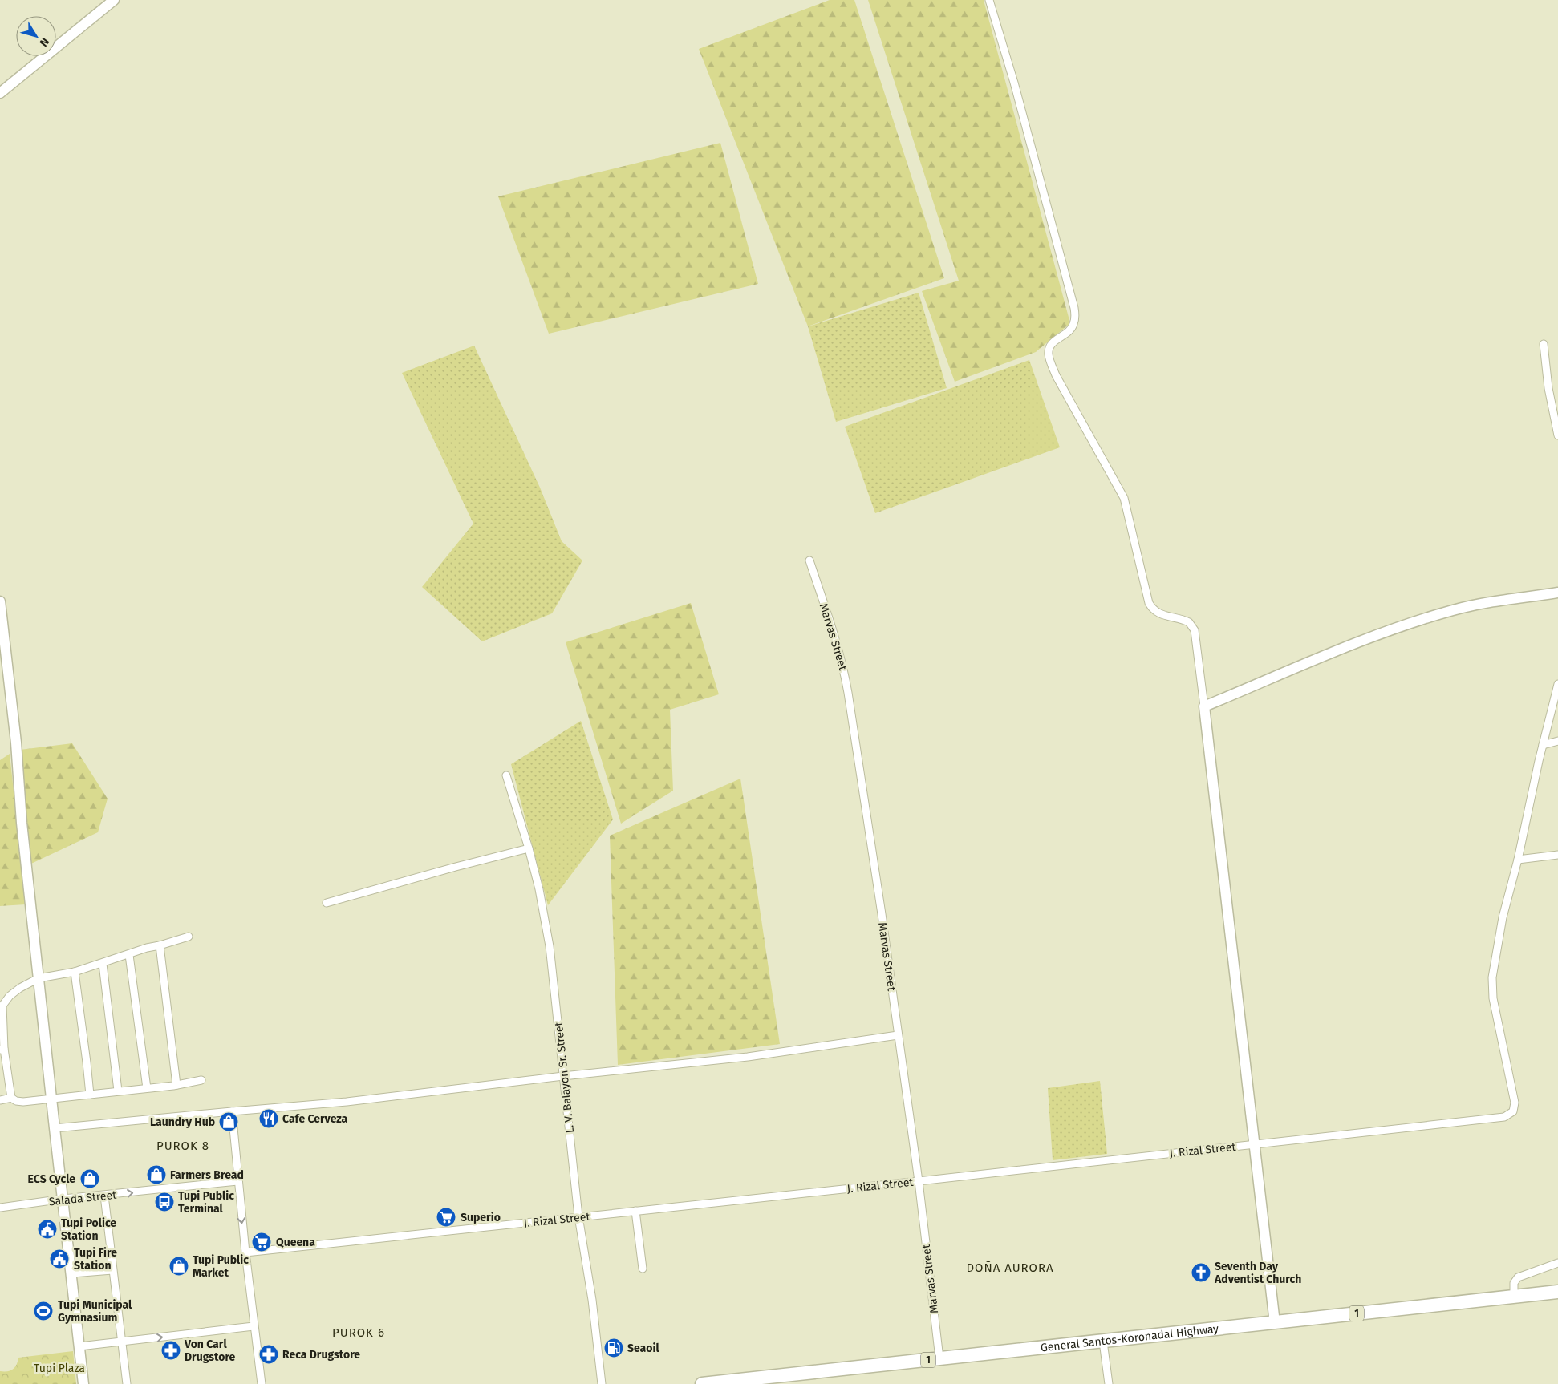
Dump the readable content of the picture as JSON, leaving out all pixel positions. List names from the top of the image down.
{
  "streets": {
    "highway": ["1", "General Santos-Koronadal Highway"],
    "street": [
      "Marvas Street",
      "L. V. Balayon Sr. Street",
      "J. Rizal Street",
      "Salada Street"
    ]
  },
  "crossings": [
    ["Marvas Street", "J. Rizal Street"],
    ["Marvas Street", "General Santos-Koronadal Highway"],
    ["L. V. Balayon Sr. Street", "J. Rizal Street"]
  ],
  "one_way": ["Salada Street"],
  "districts": ["PUROK 8", "DOÑA AURORA", "PUROK 6"],
  "parks": ["Tupi Plaza"],
  "places": {
    "restaurant": ["Cafe Cerveza"],
    "shop": [
      "Laundry Hub",
      "Farmers Bread",
      "ECS Cycle",
      "Tupi Public Market"
    ],
    "bus stop": ["Tupi Public Terminal"],
    "supermarket": ["Superio", "Queena"],
    "public building": ["Tupi Police Station", "Tupi Fire Station"],
    "church": ["Seventh Day Adventist Church"],
    "sports": ["Tupi Municipal Gymnasium"],
    "fuel station": ["Seaoil"],
    "pharmacy": ["Von Carl Drugstore", "Reca Drugstore"]
  },
  "north": "bottom right"
}
